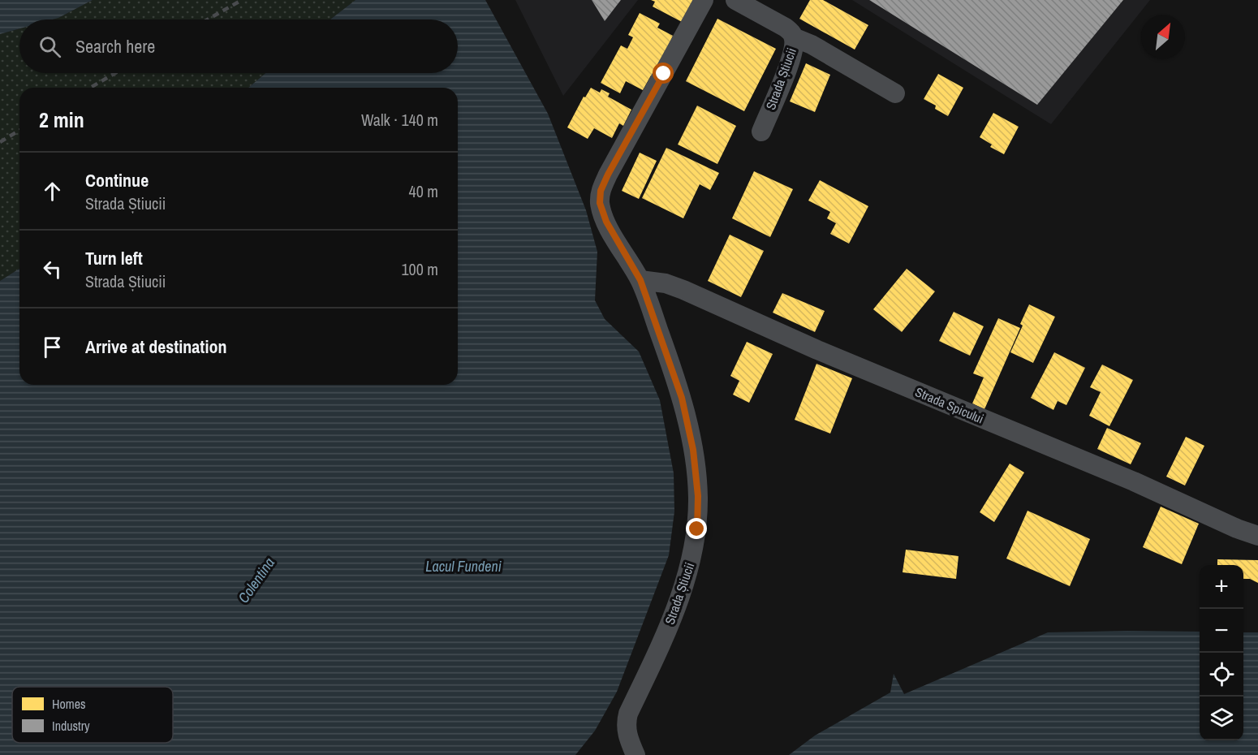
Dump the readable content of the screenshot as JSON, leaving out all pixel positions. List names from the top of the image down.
{
  "streets": {
    "street": ["Strada Știucii", "Strada Spicului"]
  },
  "crossings": [
    ["Strada Știucii", "Strada Spicului"]
  ],
  "water": ["Lacul Fundeni", "Colentina"],
  "legend": ["Homes", "Industry"],
  "north": "top right",
  "page": {
    "search": "Search here",
    "heading": ["2 min", "Walk · 140 m"],
    "list": [
      ["Continue", "Strada Știucii", "40 m"],
      ["Turn left", "Strada Știucii", "100 m"],
      "Arrive at destination"
    ],
    "map_buttons": ["+", "−"]
  }
}
